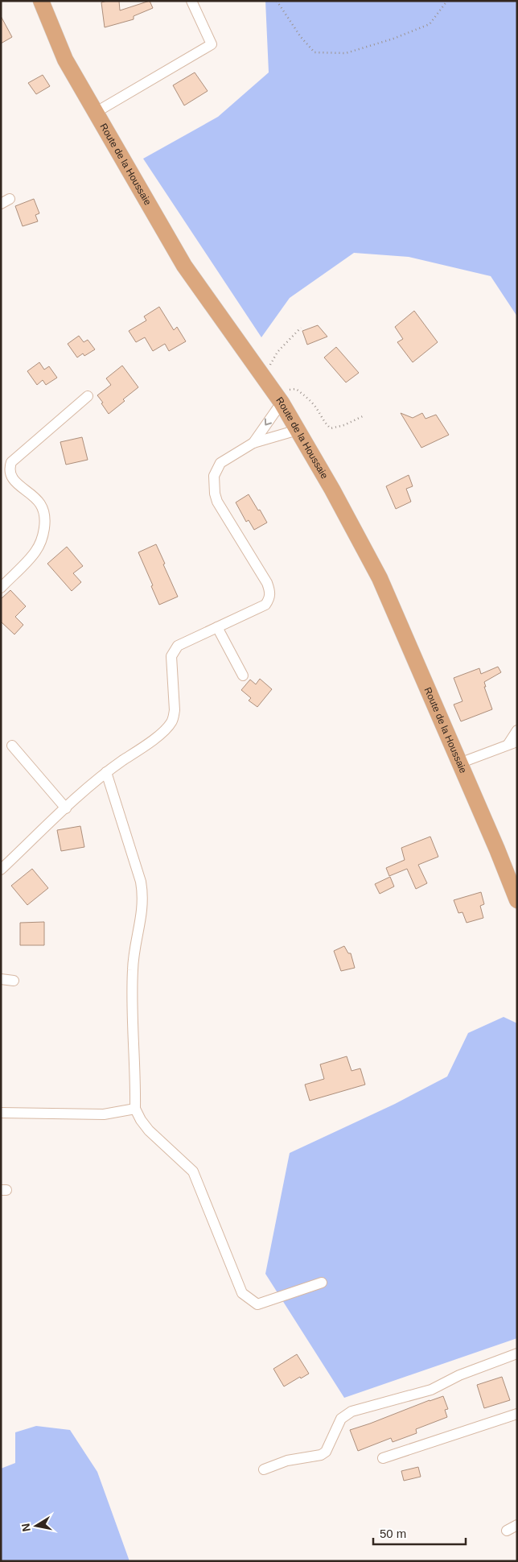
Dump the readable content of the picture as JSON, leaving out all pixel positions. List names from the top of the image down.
{
  "streets": {
    "main road": ["Route de la Houssaie"]
  },
  "scale_bar": "50 m",
  "north": "left"
}
